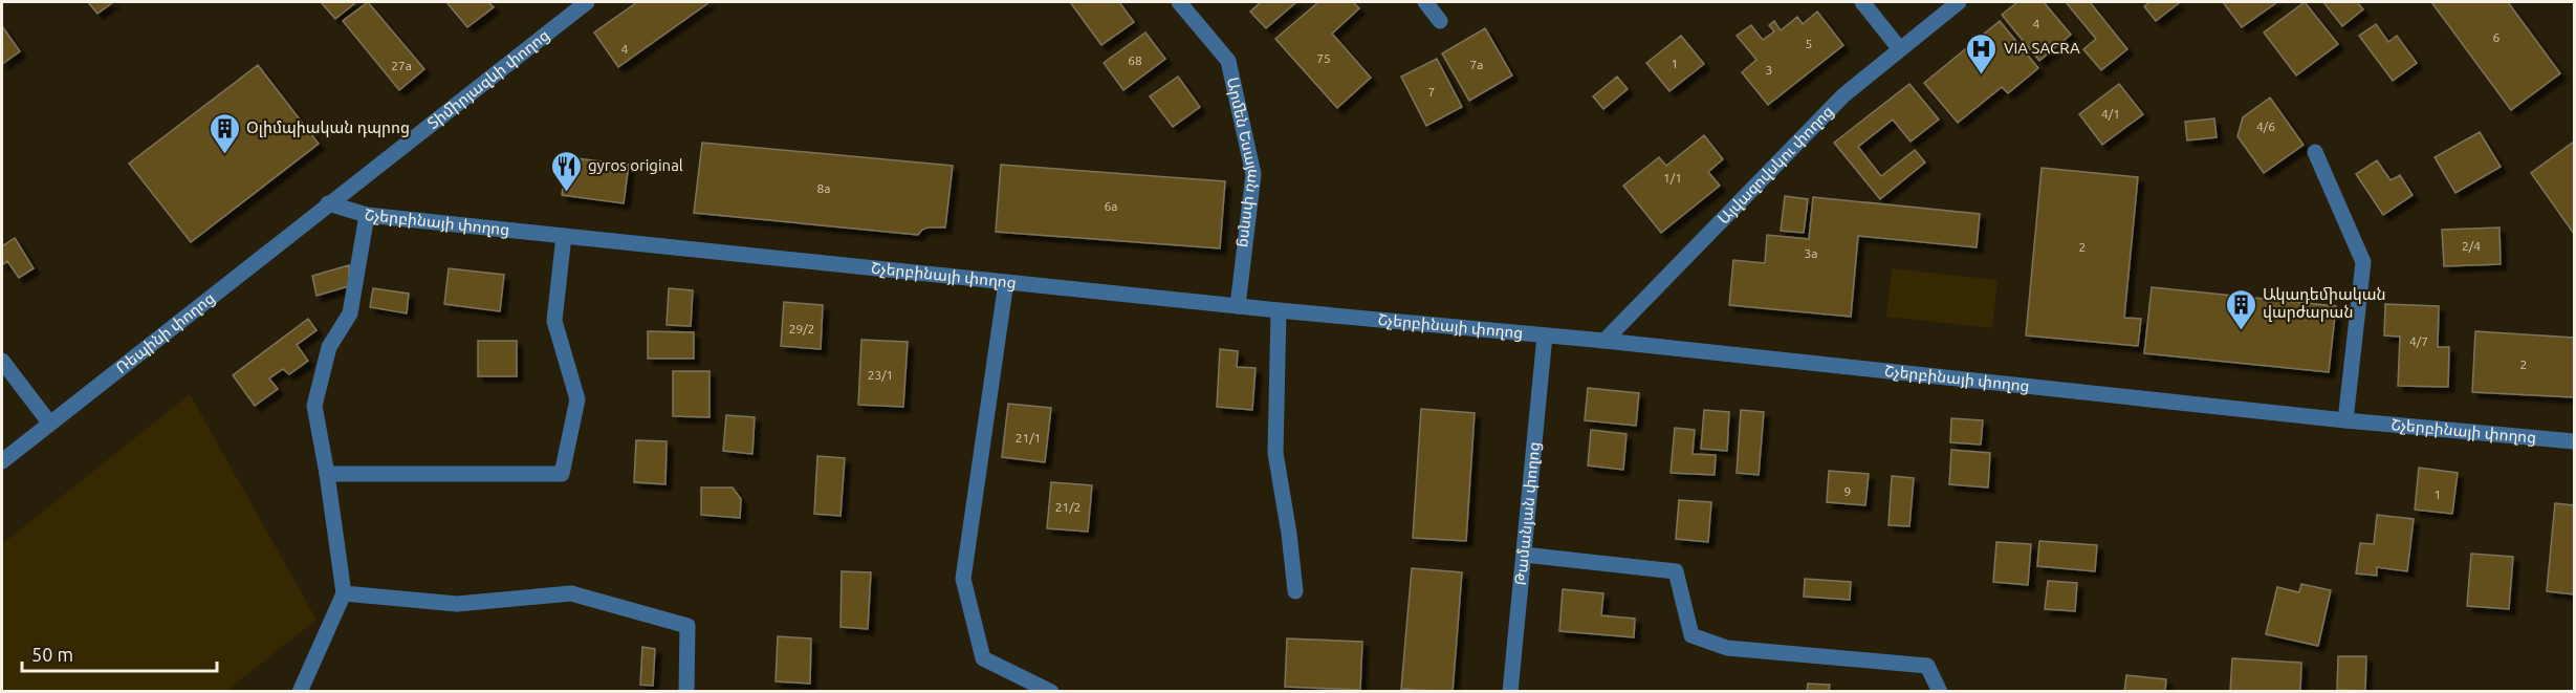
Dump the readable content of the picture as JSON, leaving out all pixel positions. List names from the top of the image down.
{
  "streets": {
    "street": [
      "Տիմիրյազևի փողոց",
      "Արմեն Եսայան փողոց",
      "Այվազովսկու փողոց",
      "Շչերբինայի փողոց",
      "Ռեպինի փողոց",
      "Թամանյան փողոց"
    ]
  },
  "crossings": [
    ["Տիմիրյազևի փողոց", "Շչերբինայի փողոց"],
    ["Տիմիրյազևի փողոց", "Ռեպինի փողոց"],
    ["Արմեն Եսայան փողոց", "Շչերբինայի փողոց"],
    ["Այվազովսկու փողոց", "Շչերբինայի փողոց"],
    ["Շչերբինայի փողոց", "Ռեպինի փողոց"],
    ["Շչերբինայի փողոց", "Թամանյան փողոց"]
  ],
  "places": {
    "hospital": ["VIA SACRA"],
    "building": ["Օլիմպիական դպրոց", "Ակադեմիական վարժարան"],
    "restaurant": ["gyros original"]
  },
  "house_numbers": [
    "4",
    "6",
    "5",
    "4",
    "75",
    "68",
    "1",
    "7a",
    "27a",
    "3",
    "7",
    "4/1",
    "4/6",
    "1/1",
    "8a",
    "6a",
    "2/4",
    "2",
    "3a",
    "29/2",
    "4/7",
    "2",
    "23/1",
    "21/1",
    "9",
    "1",
    "21/2"
  ],
  "scale_bar": "50 m"
}
